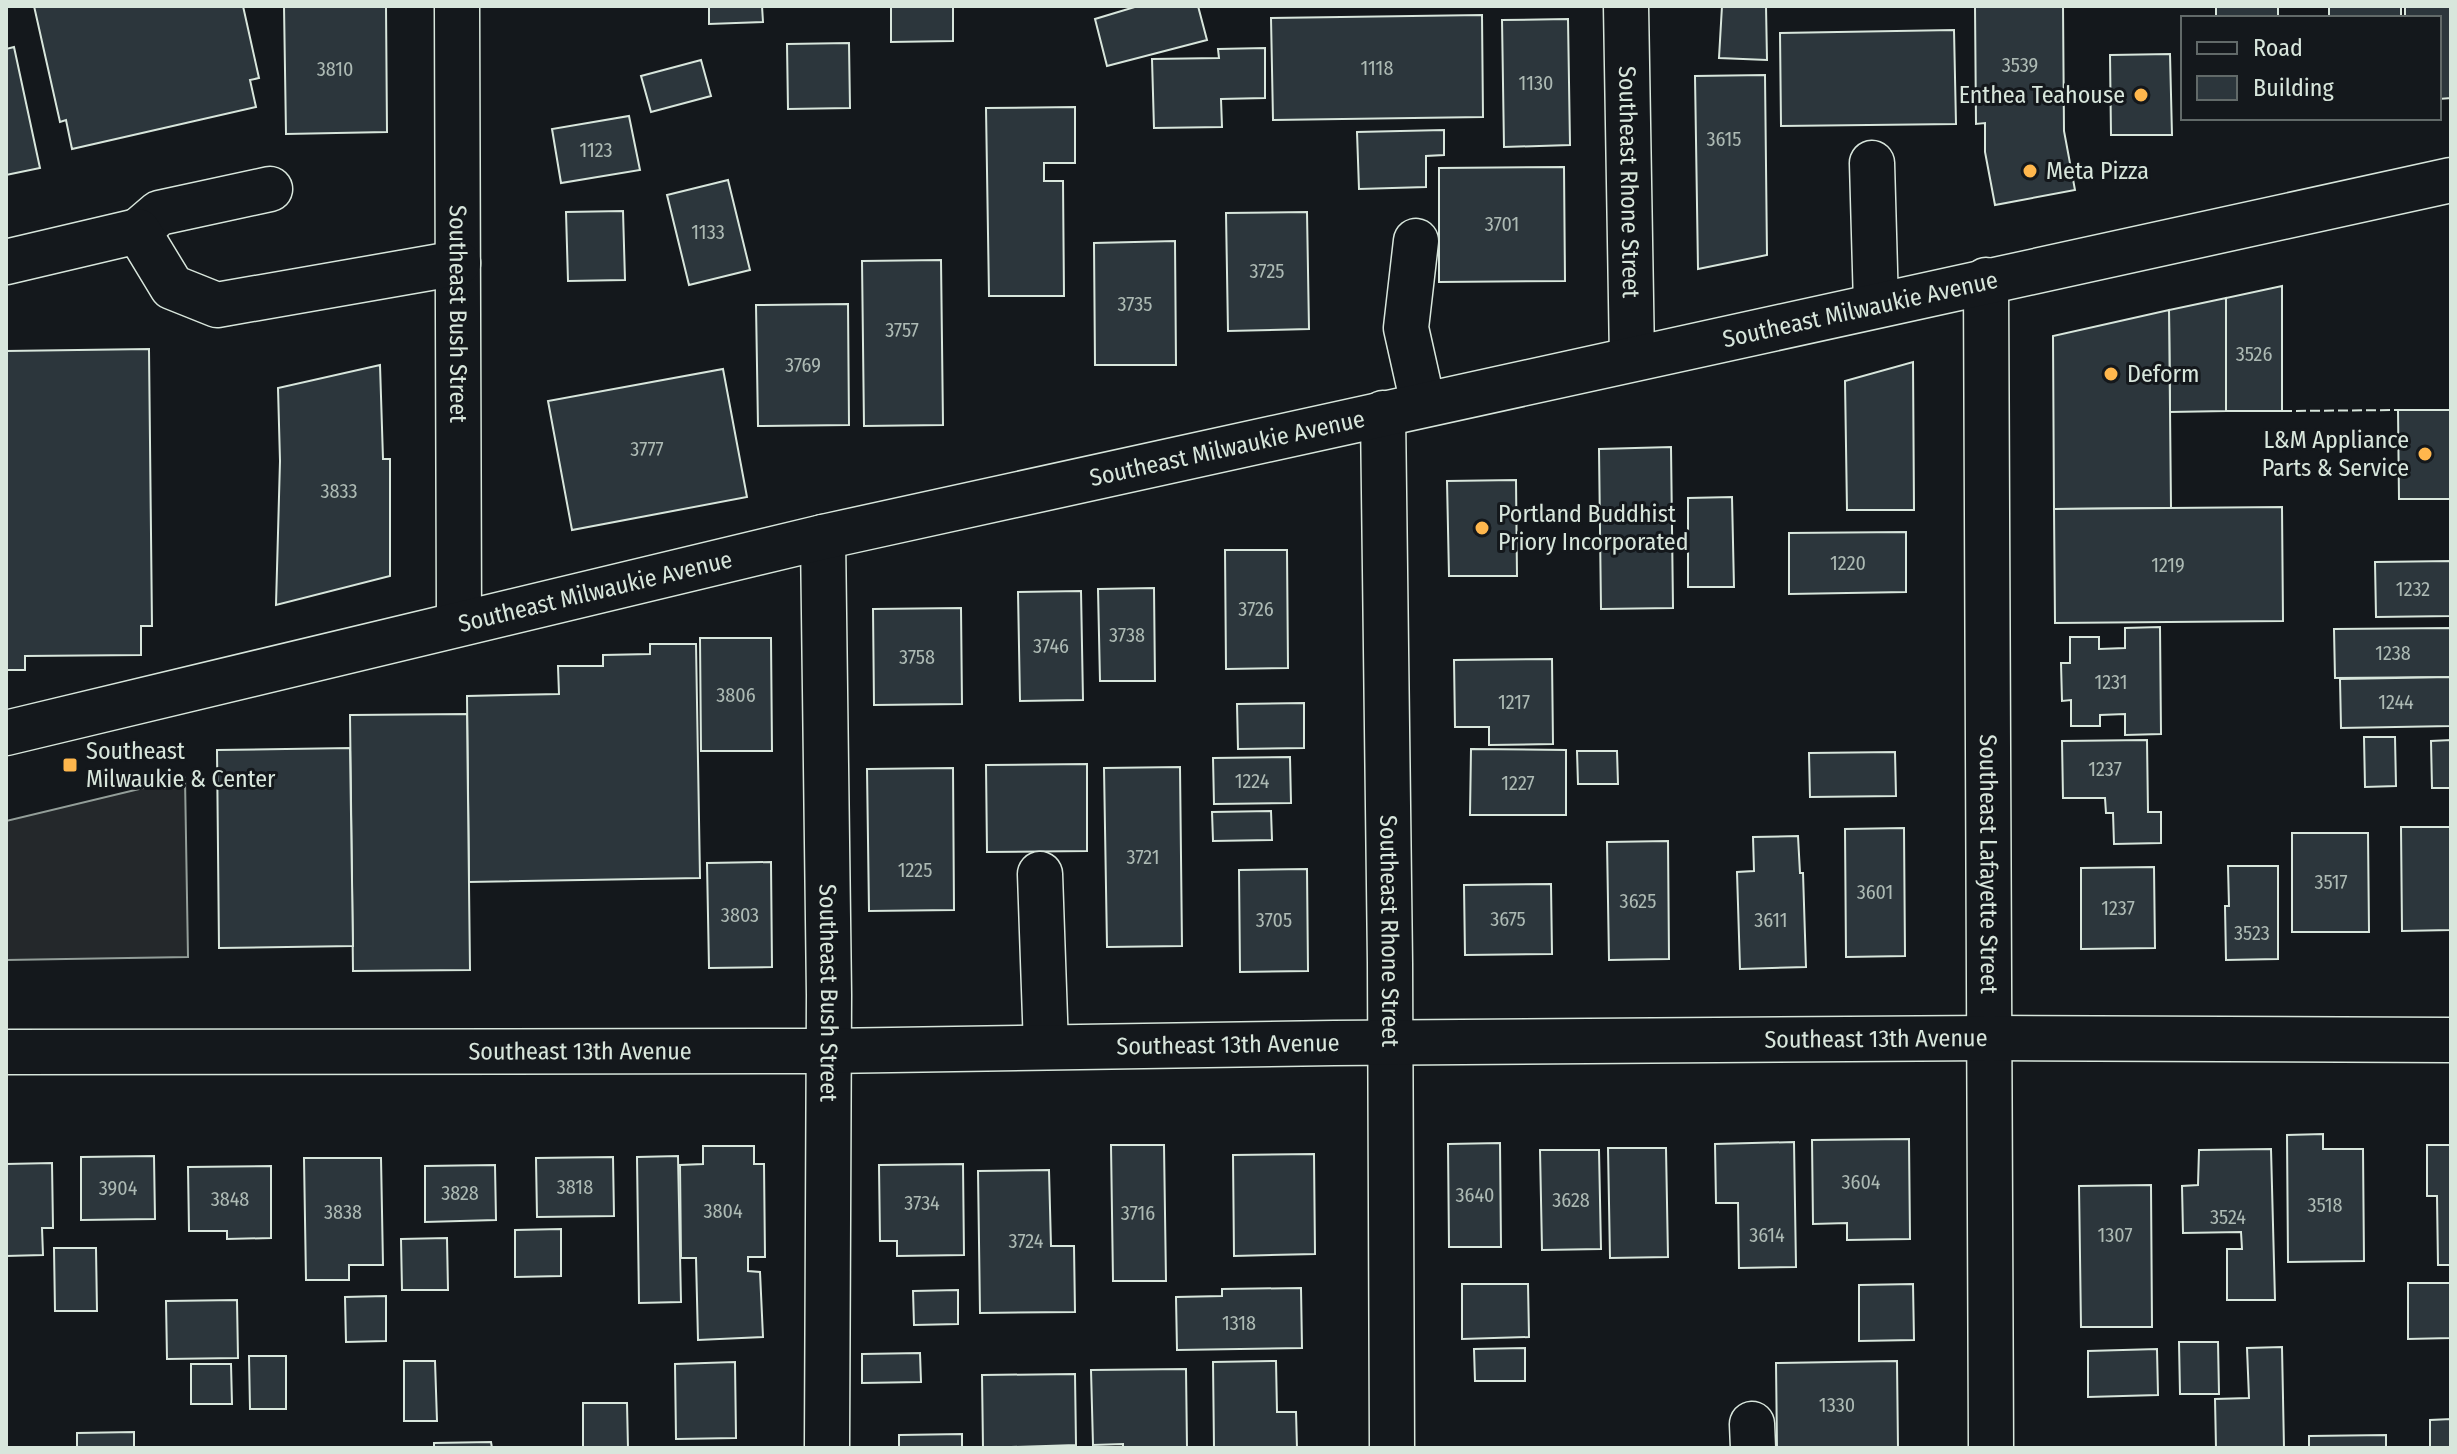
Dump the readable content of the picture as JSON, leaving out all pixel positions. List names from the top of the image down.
{
  "streets": {
    "street": [
      "Southeast Rhone Street",
      "Southeast Milwaukie Avenue",
      "Southeast Bush Street",
      "Southeast Lafayette Street",
      "Southeast 13th Avenue"
    ]
  },
  "crossings": [
    ["Southeast Rhone Street", "Southeast Milwaukie Avenue"],
    ["Southeast Rhone Street", "Southeast 13th Avenue"],
    ["Southeast Milwaukie Avenue", "Southeast Bush Street"],
    ["Southeast Milwaukie Avenue", "Southeast Lafayette Street"],
    ["Southeast Bush Street", "Southeast 13th Avenue"],
    ["Southeast Lafayette Street", "Southeast 13th Avenue"]
  ],
  "places": {
    "other": [
      "Enthea Teahouse",
      "Meta Pizza",
      "Deform",
      "L&M Appliance Parts & Service",
      "Portland Buddhist Priory Incorporated"
    ],
    "transit": ["Southeast Milwaukie & Center"]
  },
  "house_numbers": [
    "3539",
    "1118",
    "3810",
    "1130",
    "3615",
    "1123",
    "3701",
    "1133",
    "3725",
    "3735",
    "3757",
    "3526",
    "3769",
    "3777",
    "3833",
    "1220",
    "1219",
    "1232",
    "3726",
    "3738",
    "3746",
    "1238",
    "3758",
    "1231",
    "3806",
    "1217",
    "1244",
    "1237",
    "1224",
    "1227",
    "3721",
    "1225",
    "3517",
    "3601",
    "3625",
    "1237",
    "3803",
    "3675",
    "3705",
    "3611",
    "3523",
    "3604",
    "3818",
    "3904",
    "3828",
    "3640",
    "3848",
    "3628",
    "3734",
    "3518",
    "3804",
    "3838",
    "3716",
    "3524",
    "3614",
    "1307",
    "3724",
    "1318",
    "1330"
  ],
  "legend": ["Road", "Building"]
}
